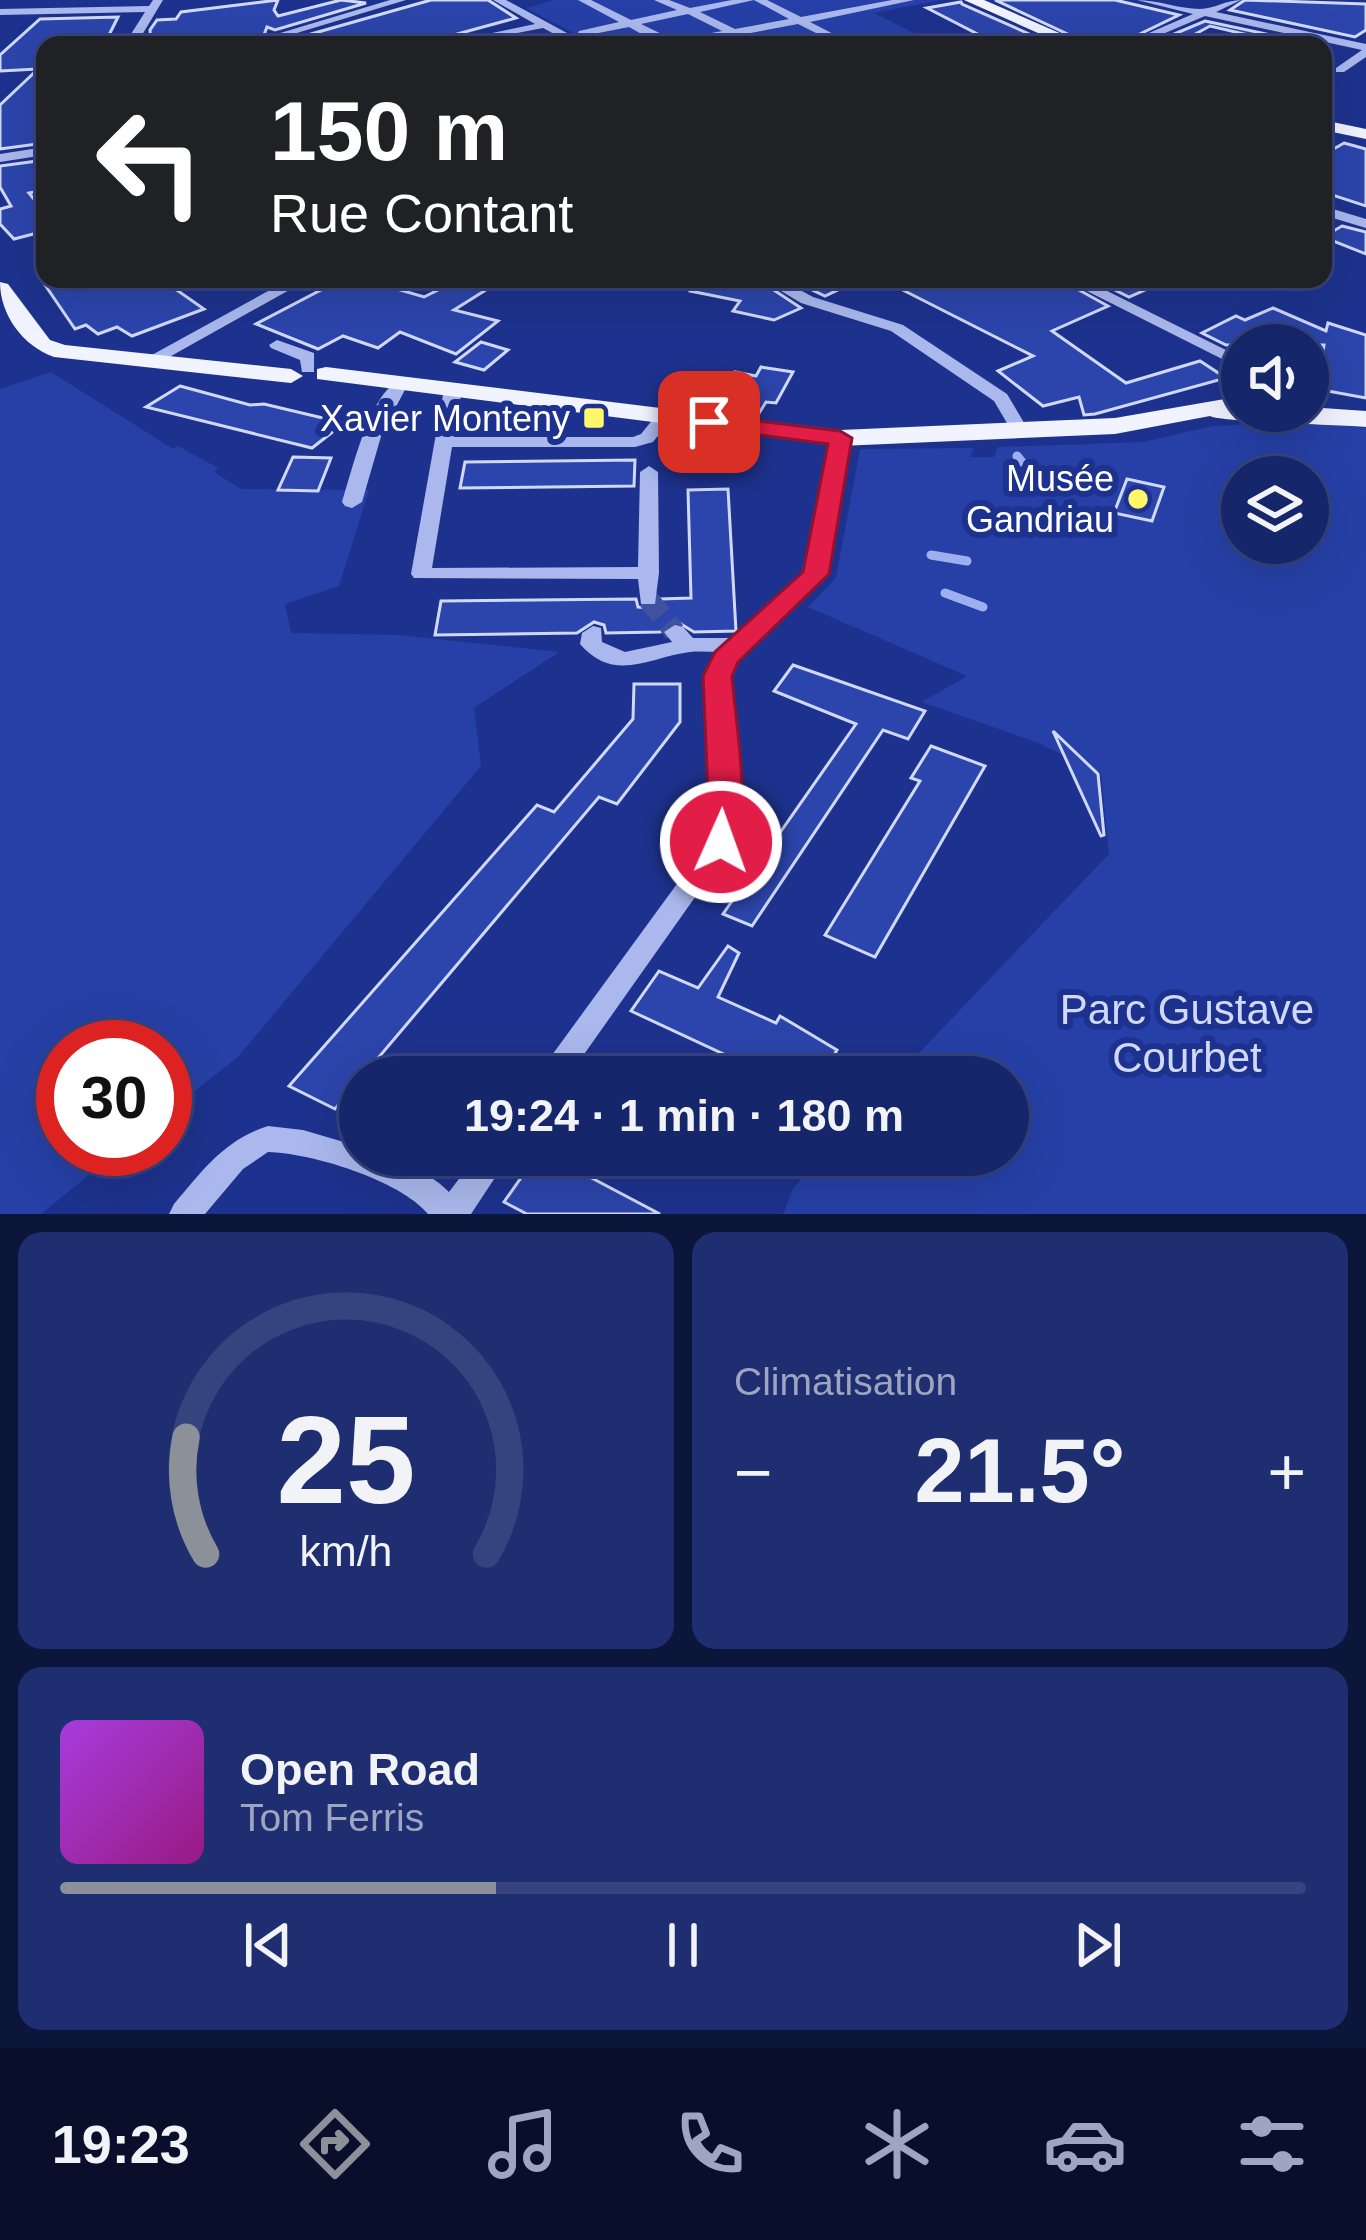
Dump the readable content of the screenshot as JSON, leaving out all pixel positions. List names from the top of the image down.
{
  "parks": ["Parc Gustave Courbet"],
  "places": {
    "transit": ["Xavier Monteny"],
    "other": ["Musée Gandriau"]
  },
  "page": {
    "turn": ["150 m", "Rue Contant"],
    "limit": "30",
    "trip": "19:24 · 1 min · 180 m",
    "tile": "Climatisation",
    "heat": ["−", "21.5°", "+"],
    "song": ["Open Road", "Tom Ferris"],
    "tabs": "19:23",
    "gauge": ["25", "km/h"]
  }
}
